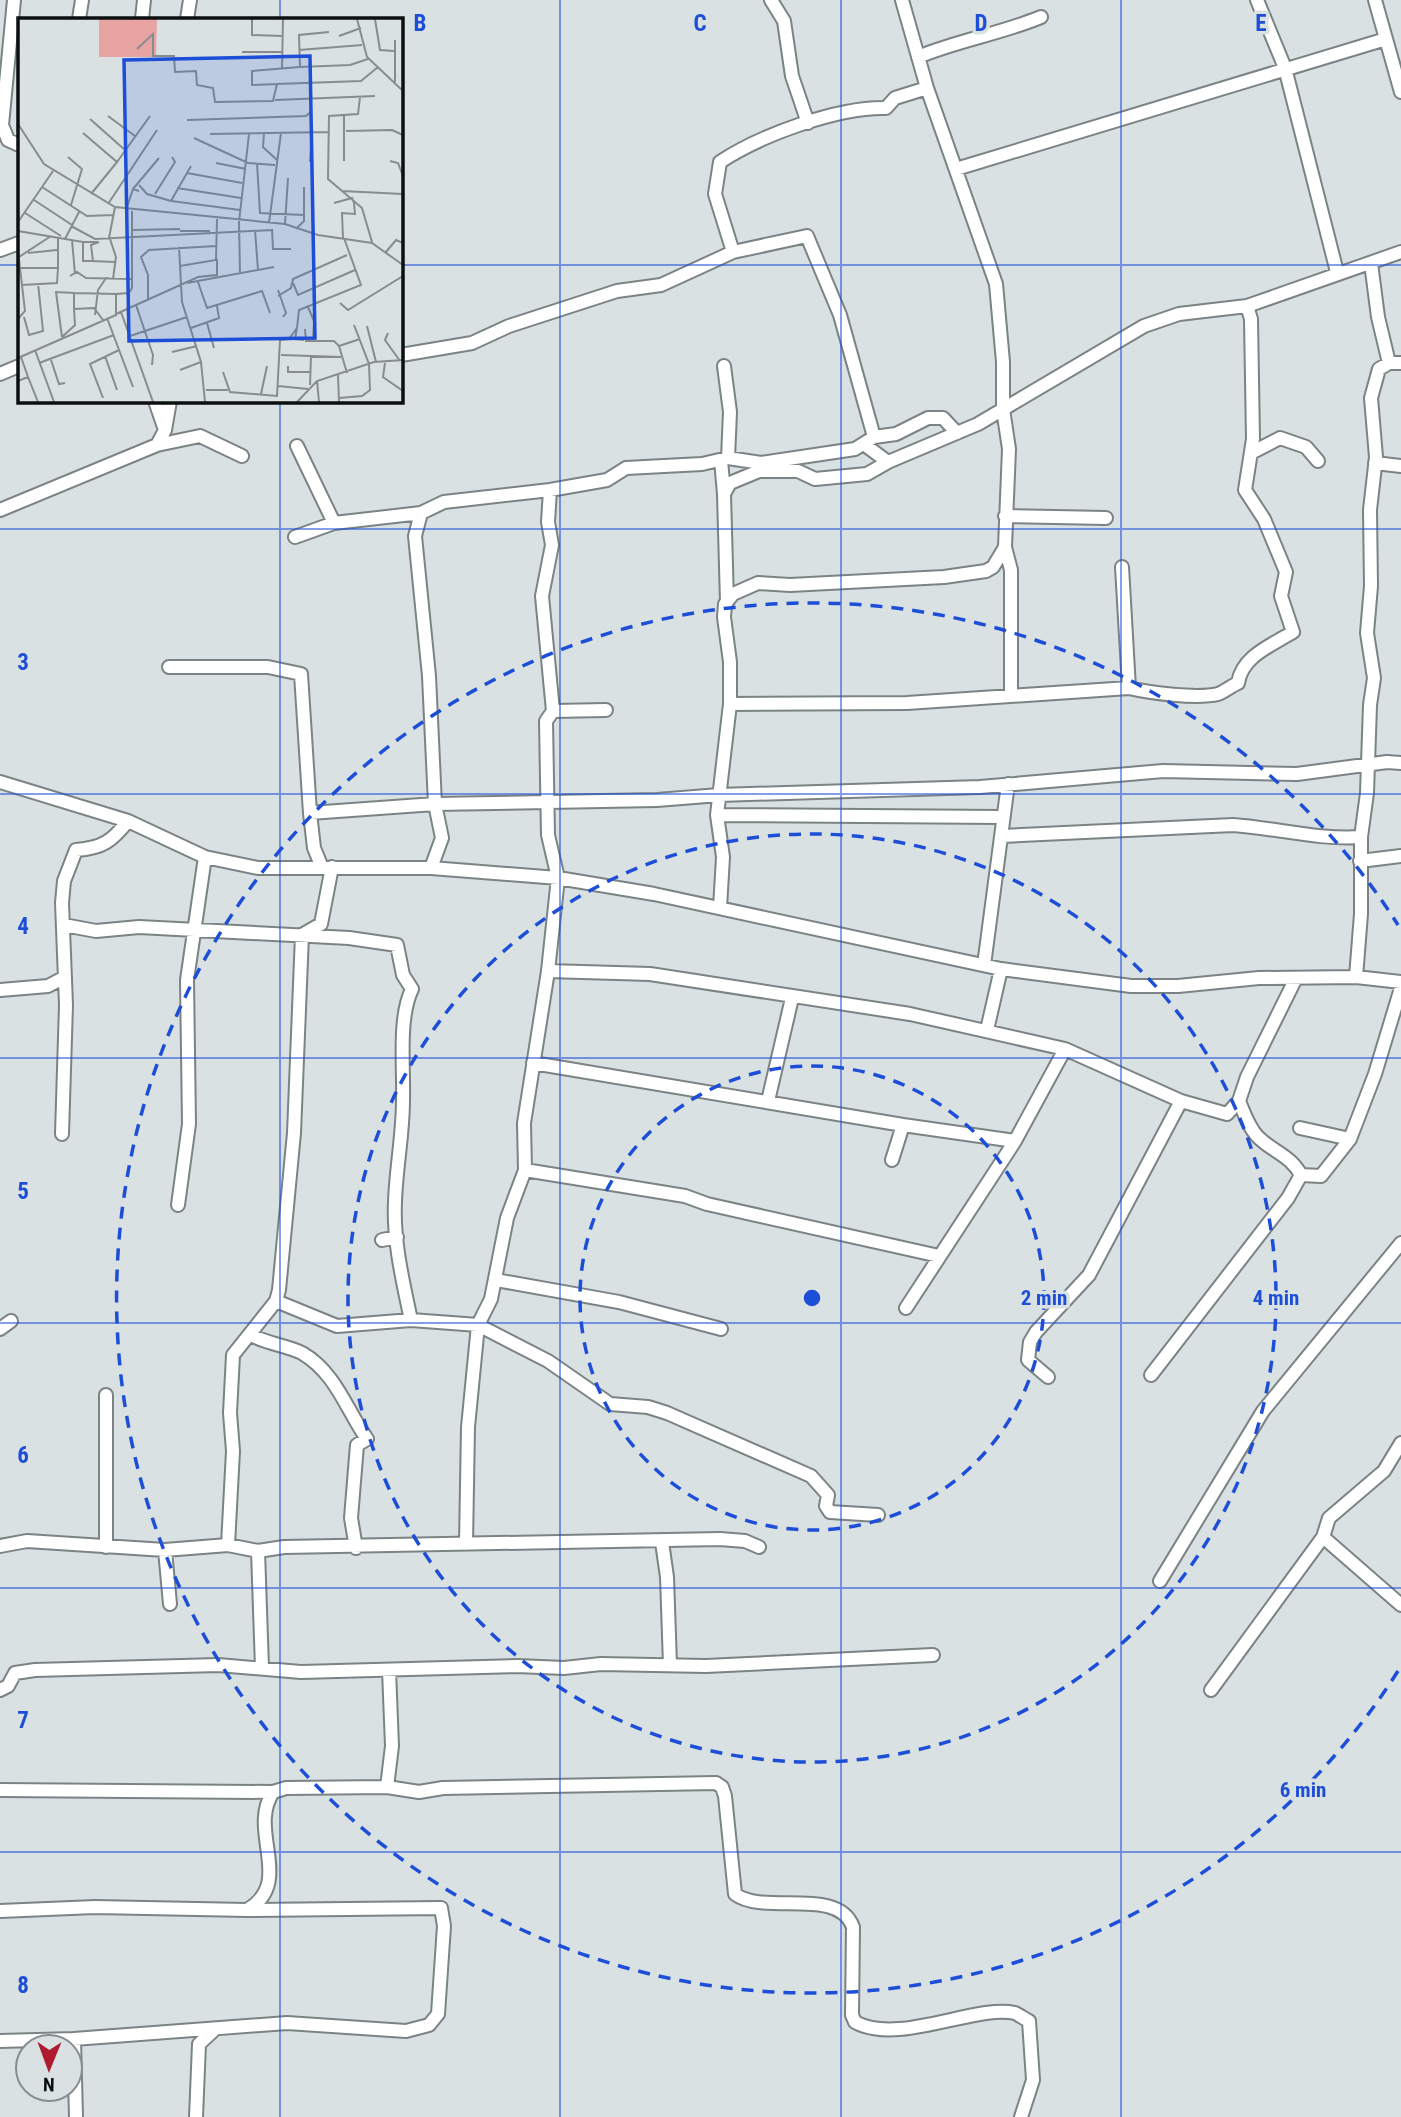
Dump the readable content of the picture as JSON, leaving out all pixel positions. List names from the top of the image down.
{
  "north": "bottom",
  "grid": {
    "columns": [
      "B",
      "C",
      "D",
      "E"
    ],
    "rows": [
      "3",
      "4",
      "5",
      "6",
      "7",
      "8"
    ]
  },
  "rings": ["2 min", "4 min", "6 min"]
}
